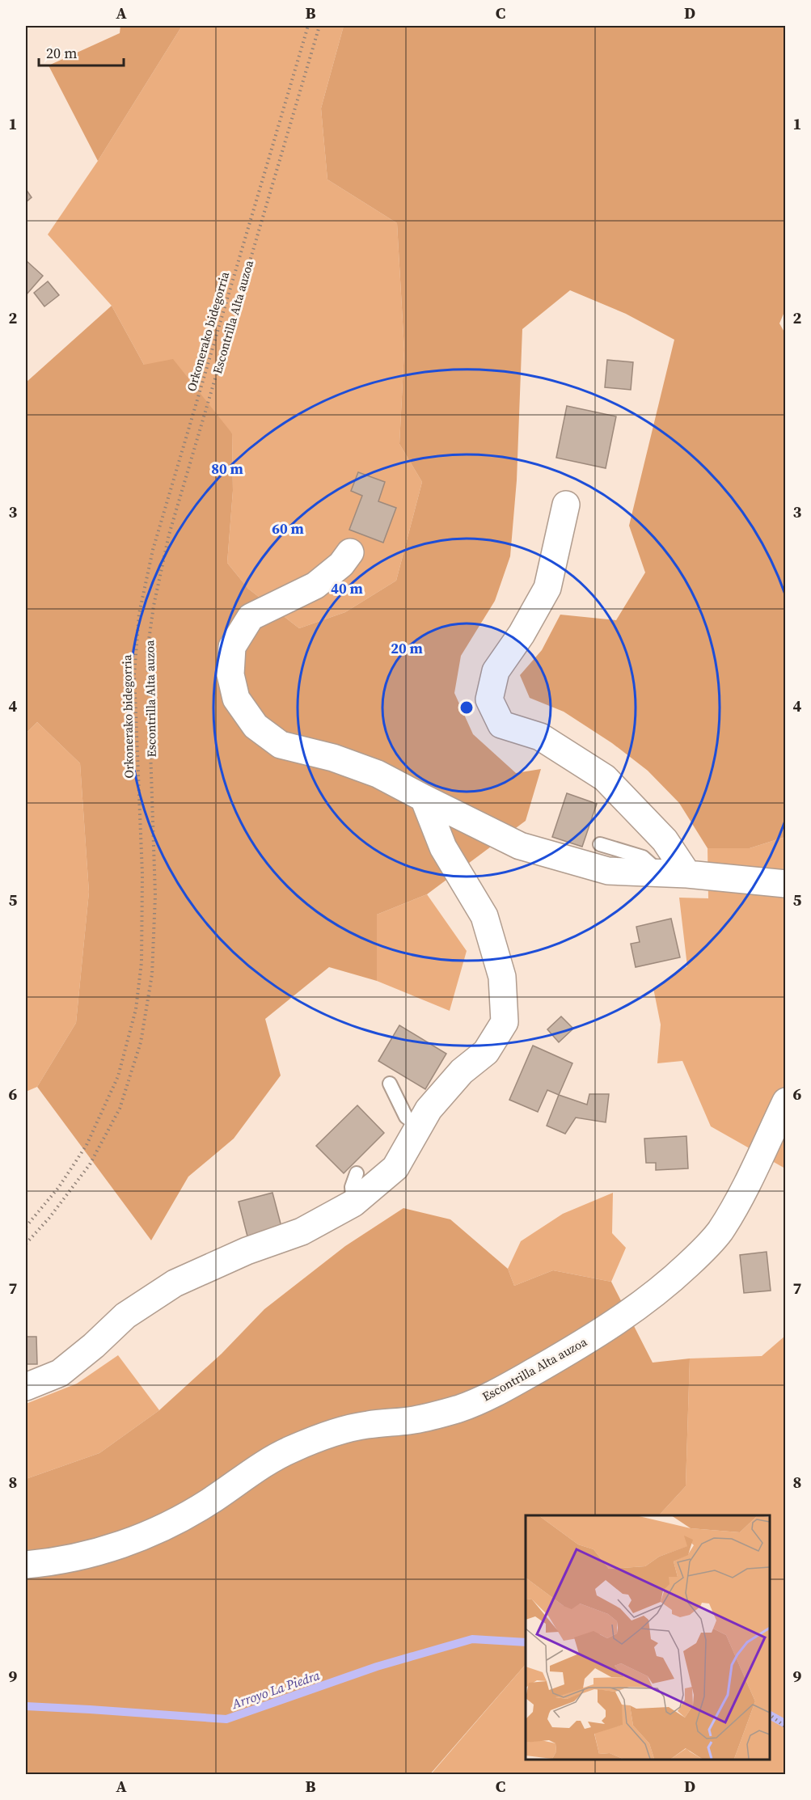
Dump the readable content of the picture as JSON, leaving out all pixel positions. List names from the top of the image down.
{
  "streets": {
    "street": ["Escontrilla Alta auzoa"],
    "path": ["Orkonerako bidegorria"]
  },
  "water": ["Arroyo La Piedra"],
  "scale_bar": "20 m",
  "grid": {
    "columns": [
      "A",
      "B",
      "C",
      "D"
    ],
    "rows": [
      "1",
      "2",
      "3",
      "4",
      "5",
      "6",
      "7",
      "8",
      "9"
    ]
  },
  "rings": [
    "80 m",
    "60 m",
    "40 m",
    "20 m"
  ]
}
